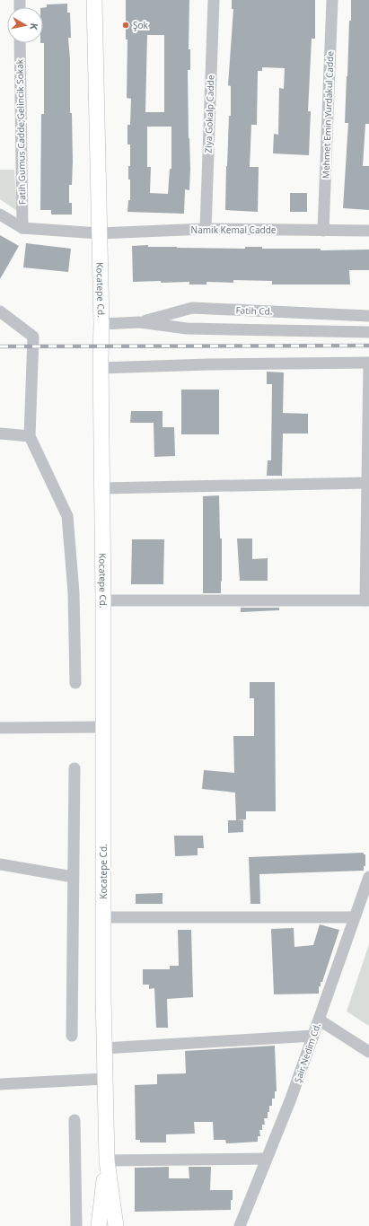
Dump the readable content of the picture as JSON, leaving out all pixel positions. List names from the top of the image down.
{
  "streets": {
    "main road": ["Kocatepe Cd."],
    "street": [
      "Ziya Gokalp Cadde",
      "Mehmet Emin Yurdakul Cadde",
      "Fatih Gumus Cadde;Gelincik Sokak",
      "Namik Kemal Cadde",
      "Fatih Cd.",
      "Şair Nedim Cd."
    ]
  },
  "crossings": [
    ["Ziya Gokalp Cadde", "Namik Kemal Cadde"],
    ["Mehmet Emin Yurdakul Cadde", "Namik Kemal Cadde"],
    ["Namik Kemal Cadde", "Kocatepe Cd."],
    ["Kocatepe Cd.", "Fatih Cd."]
  ],
  "places": ["Şok"],
  "north": "right"
}
